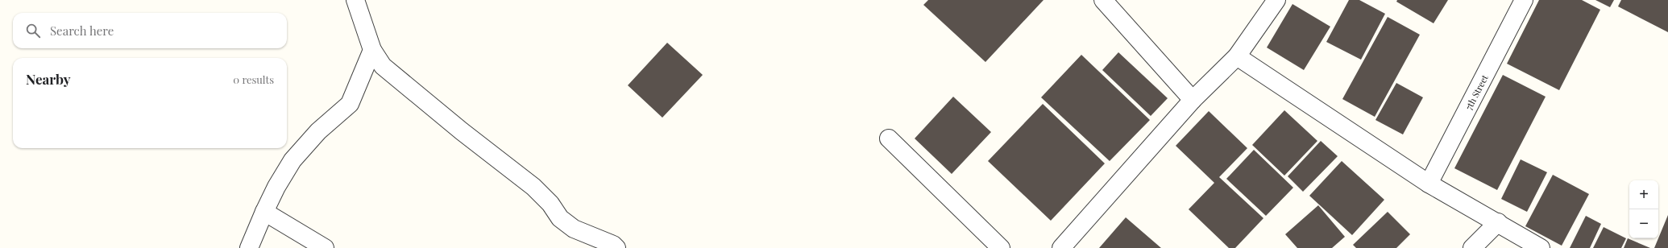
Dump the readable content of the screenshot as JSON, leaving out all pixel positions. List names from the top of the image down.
{
  "streets": {
    "street": ["7th Street"]
  },
  "page": {
    "search": "Search here",
    "heading": ["Nearby", "0 results"],
    "map_buttons": ["+", "−"]
  }
}
